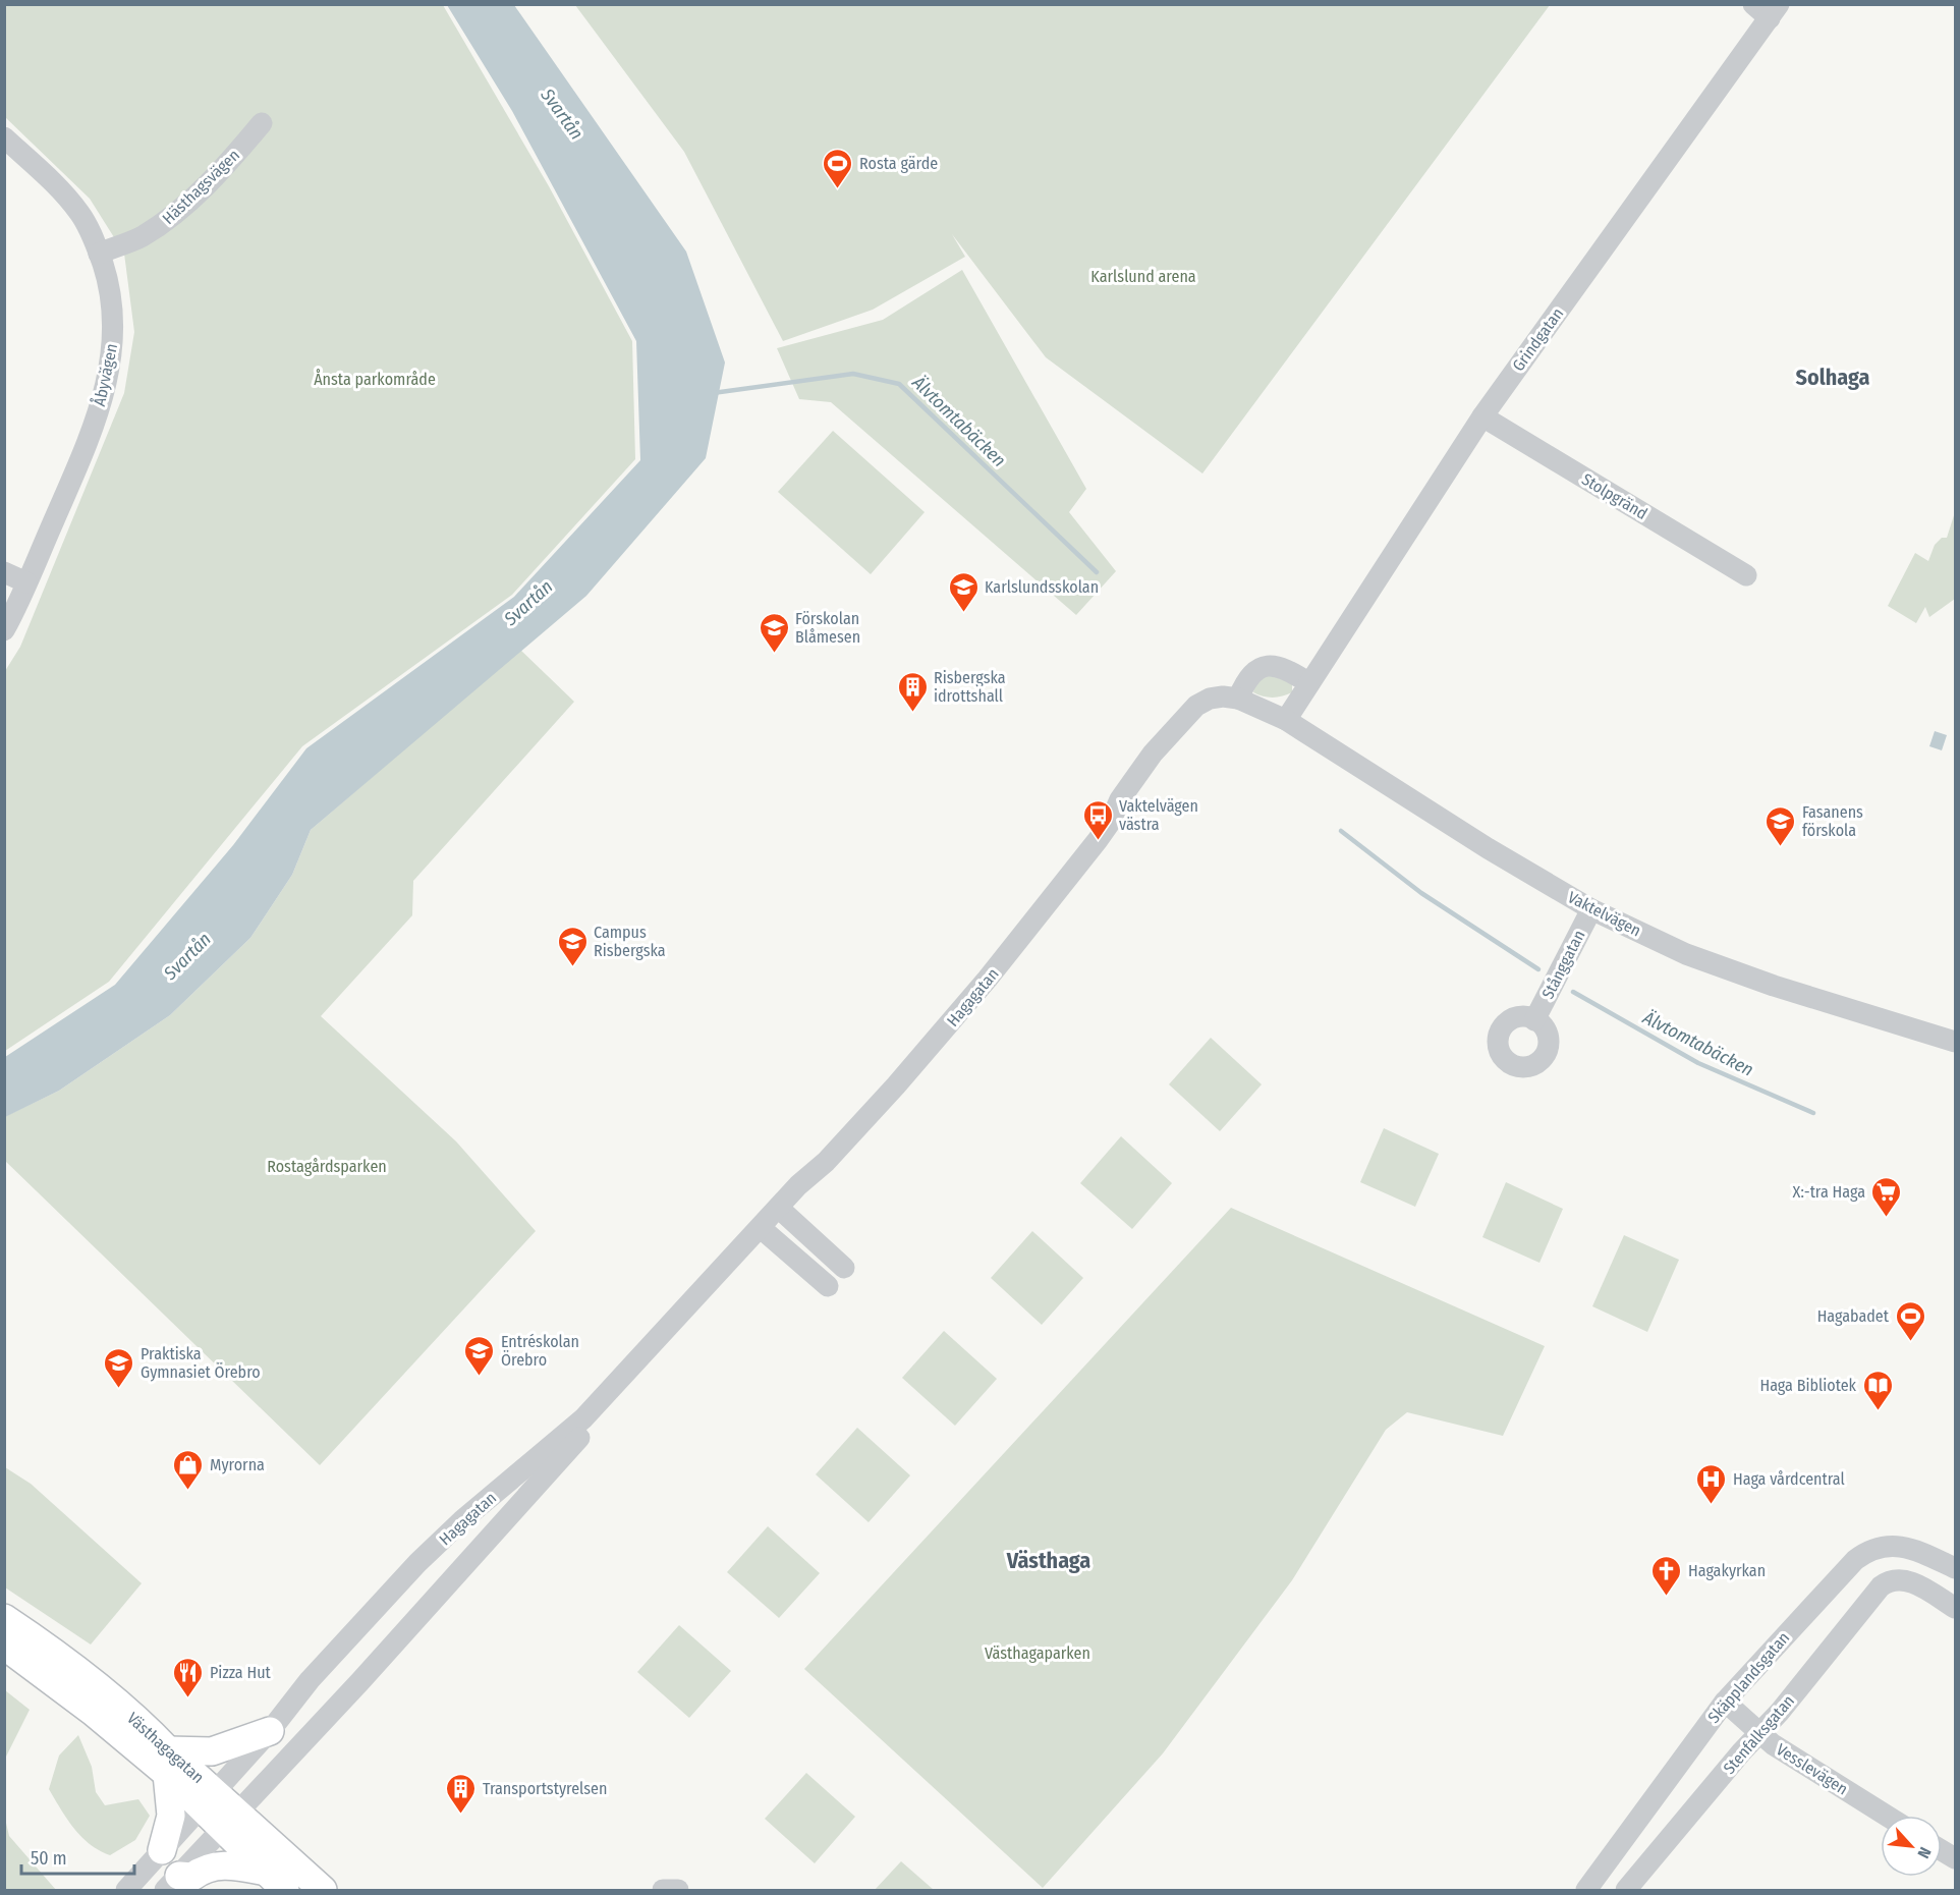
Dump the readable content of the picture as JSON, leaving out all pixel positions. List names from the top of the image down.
{
  "streets": {
    "main road": ["Västhagagatan"],
    "street": [
      "Hästhagsvägen",
      "Grindgatan",
      "Åbyvägen",
      "Stolpgränd",
      "Vaktelvägen",
      "Stånggatan",
      "Hagagatan",
      "Skäpplandsgatan",
      "Stenfalksgatan",
      "Vesslevägen"
    ]
  },
  "crossings": [
    ["Hästhagsvägen", "Åbyvägen"],
    ["Grindgatan", "Stolpgränd"],
    ["Grindgatan", "Vaktelvägen"],
    ["Grindgatan", "Hagagatan"],
    ["Vaktelvägen", "Stånggatan"],
    ["Vaktelvägen", "Hagagatan"],
    ["Hagagatan", "Västhagagatan"],
    ["Skäpplandsgatan", "Vesslevägen"],
    ["Stenfalksgatan", "Vesslevägen"]
  ],
  "districts": ["Solhaga", "Västhaga"],
  "water": ["Svartån", "Älvtomtabäcken"],
  "parks": [
    "Karlslund arena",
    "Ånsta parkområde",
    "Rostagårdsparken",
    "Västhagaparken"
  ],
  "places": {
    "sports": ["Rosta gärde", "Hagabadet"],
    "school or university": [
      "Karlslundsskolan",
      "Förskolan Blåmesen",
      "Fasanens förskola",
      "Campus Risbergska",
      "Entréskolan Örebro",
      "Praktiska Gymnasiet Örebro"
    ],
    "building": ["Risbergska idrottshall", "Transportstyrelsen"],
    "bus stop": ["Vaktelvägen västra"],
    "supermarket": ["X:-tra Haga"],
    "library": ["Haga Bibliotek"],
    "shop": ["Myrorna"],
    "hospital": ["Haga vårdcentral"],
    "church": ["Hagakyrkan"],
    "restaurant": ["Pizza Hut"]
  },
  "scale_bar": "50 m",
  "north": "bottom right"
}
